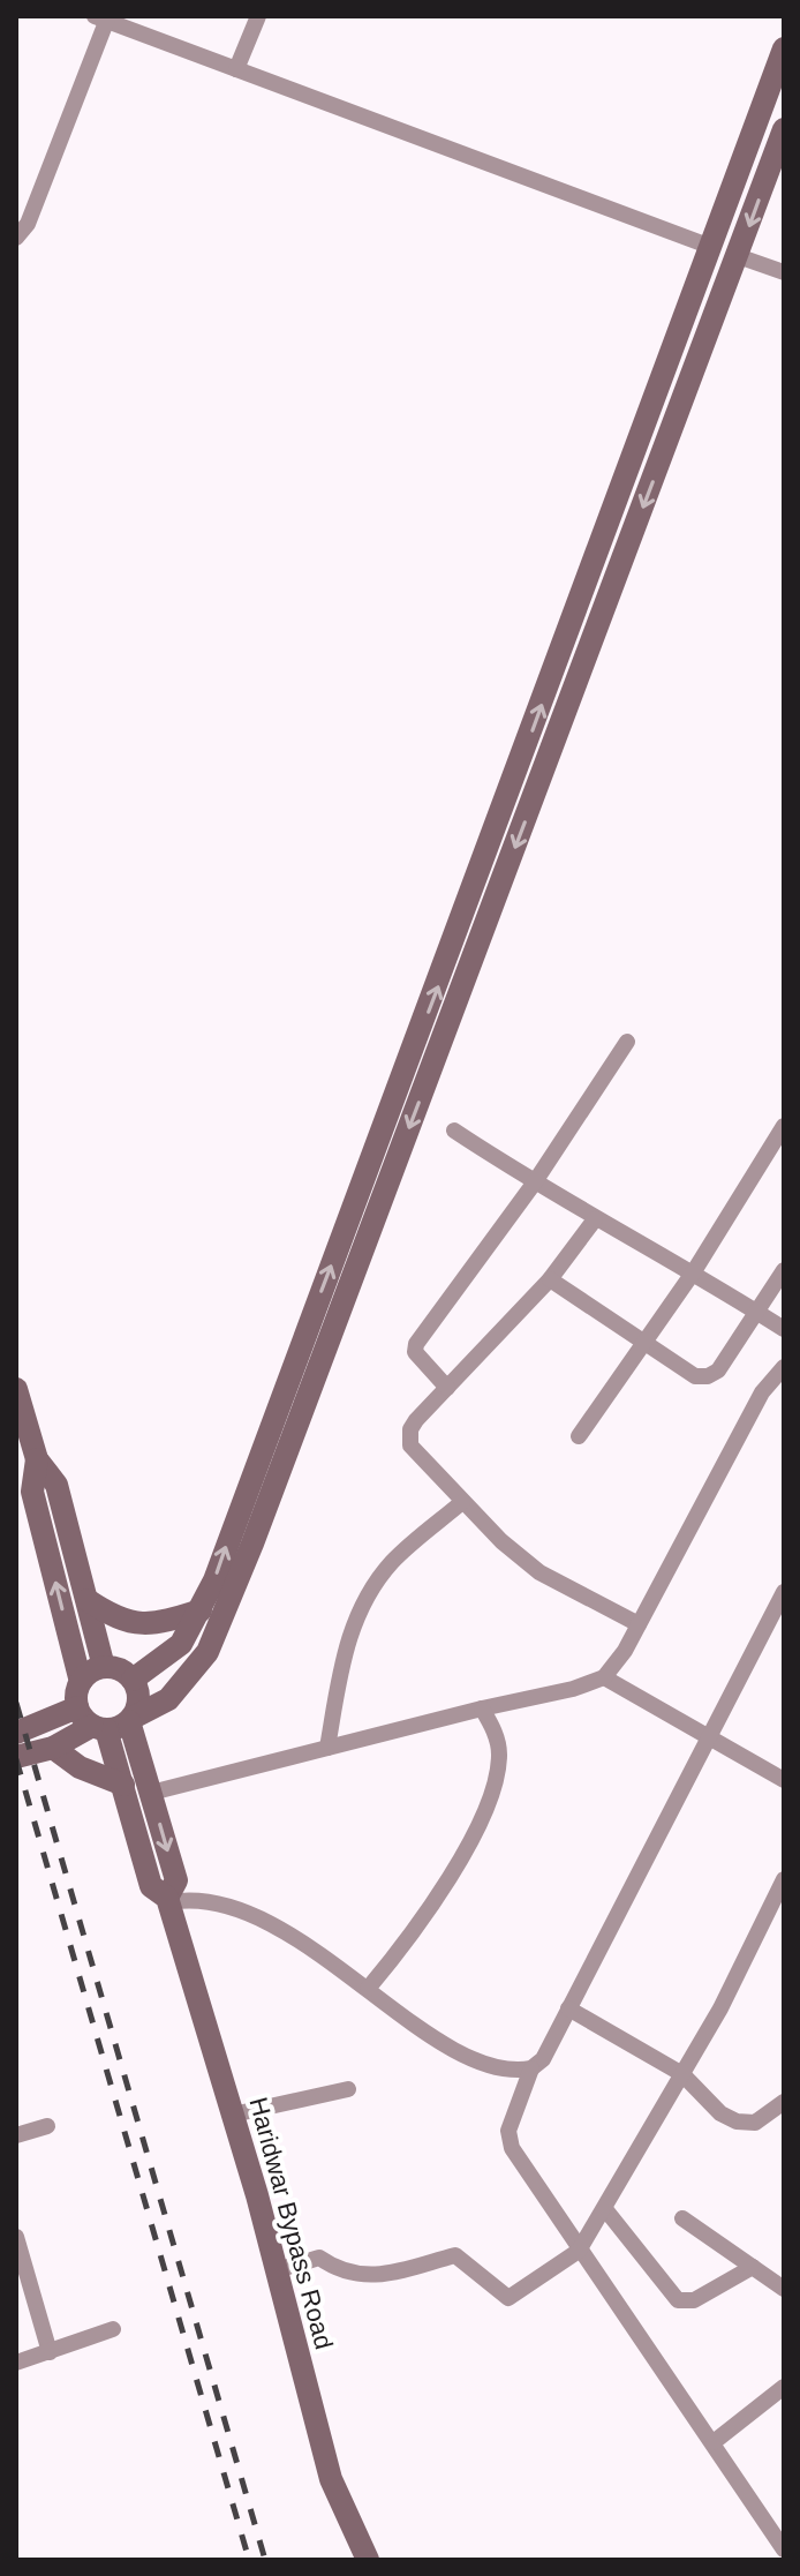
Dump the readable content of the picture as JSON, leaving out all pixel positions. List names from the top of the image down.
{
  "streets": {
    "main road": ["Haridwar Bypass Road"]
  }
}
